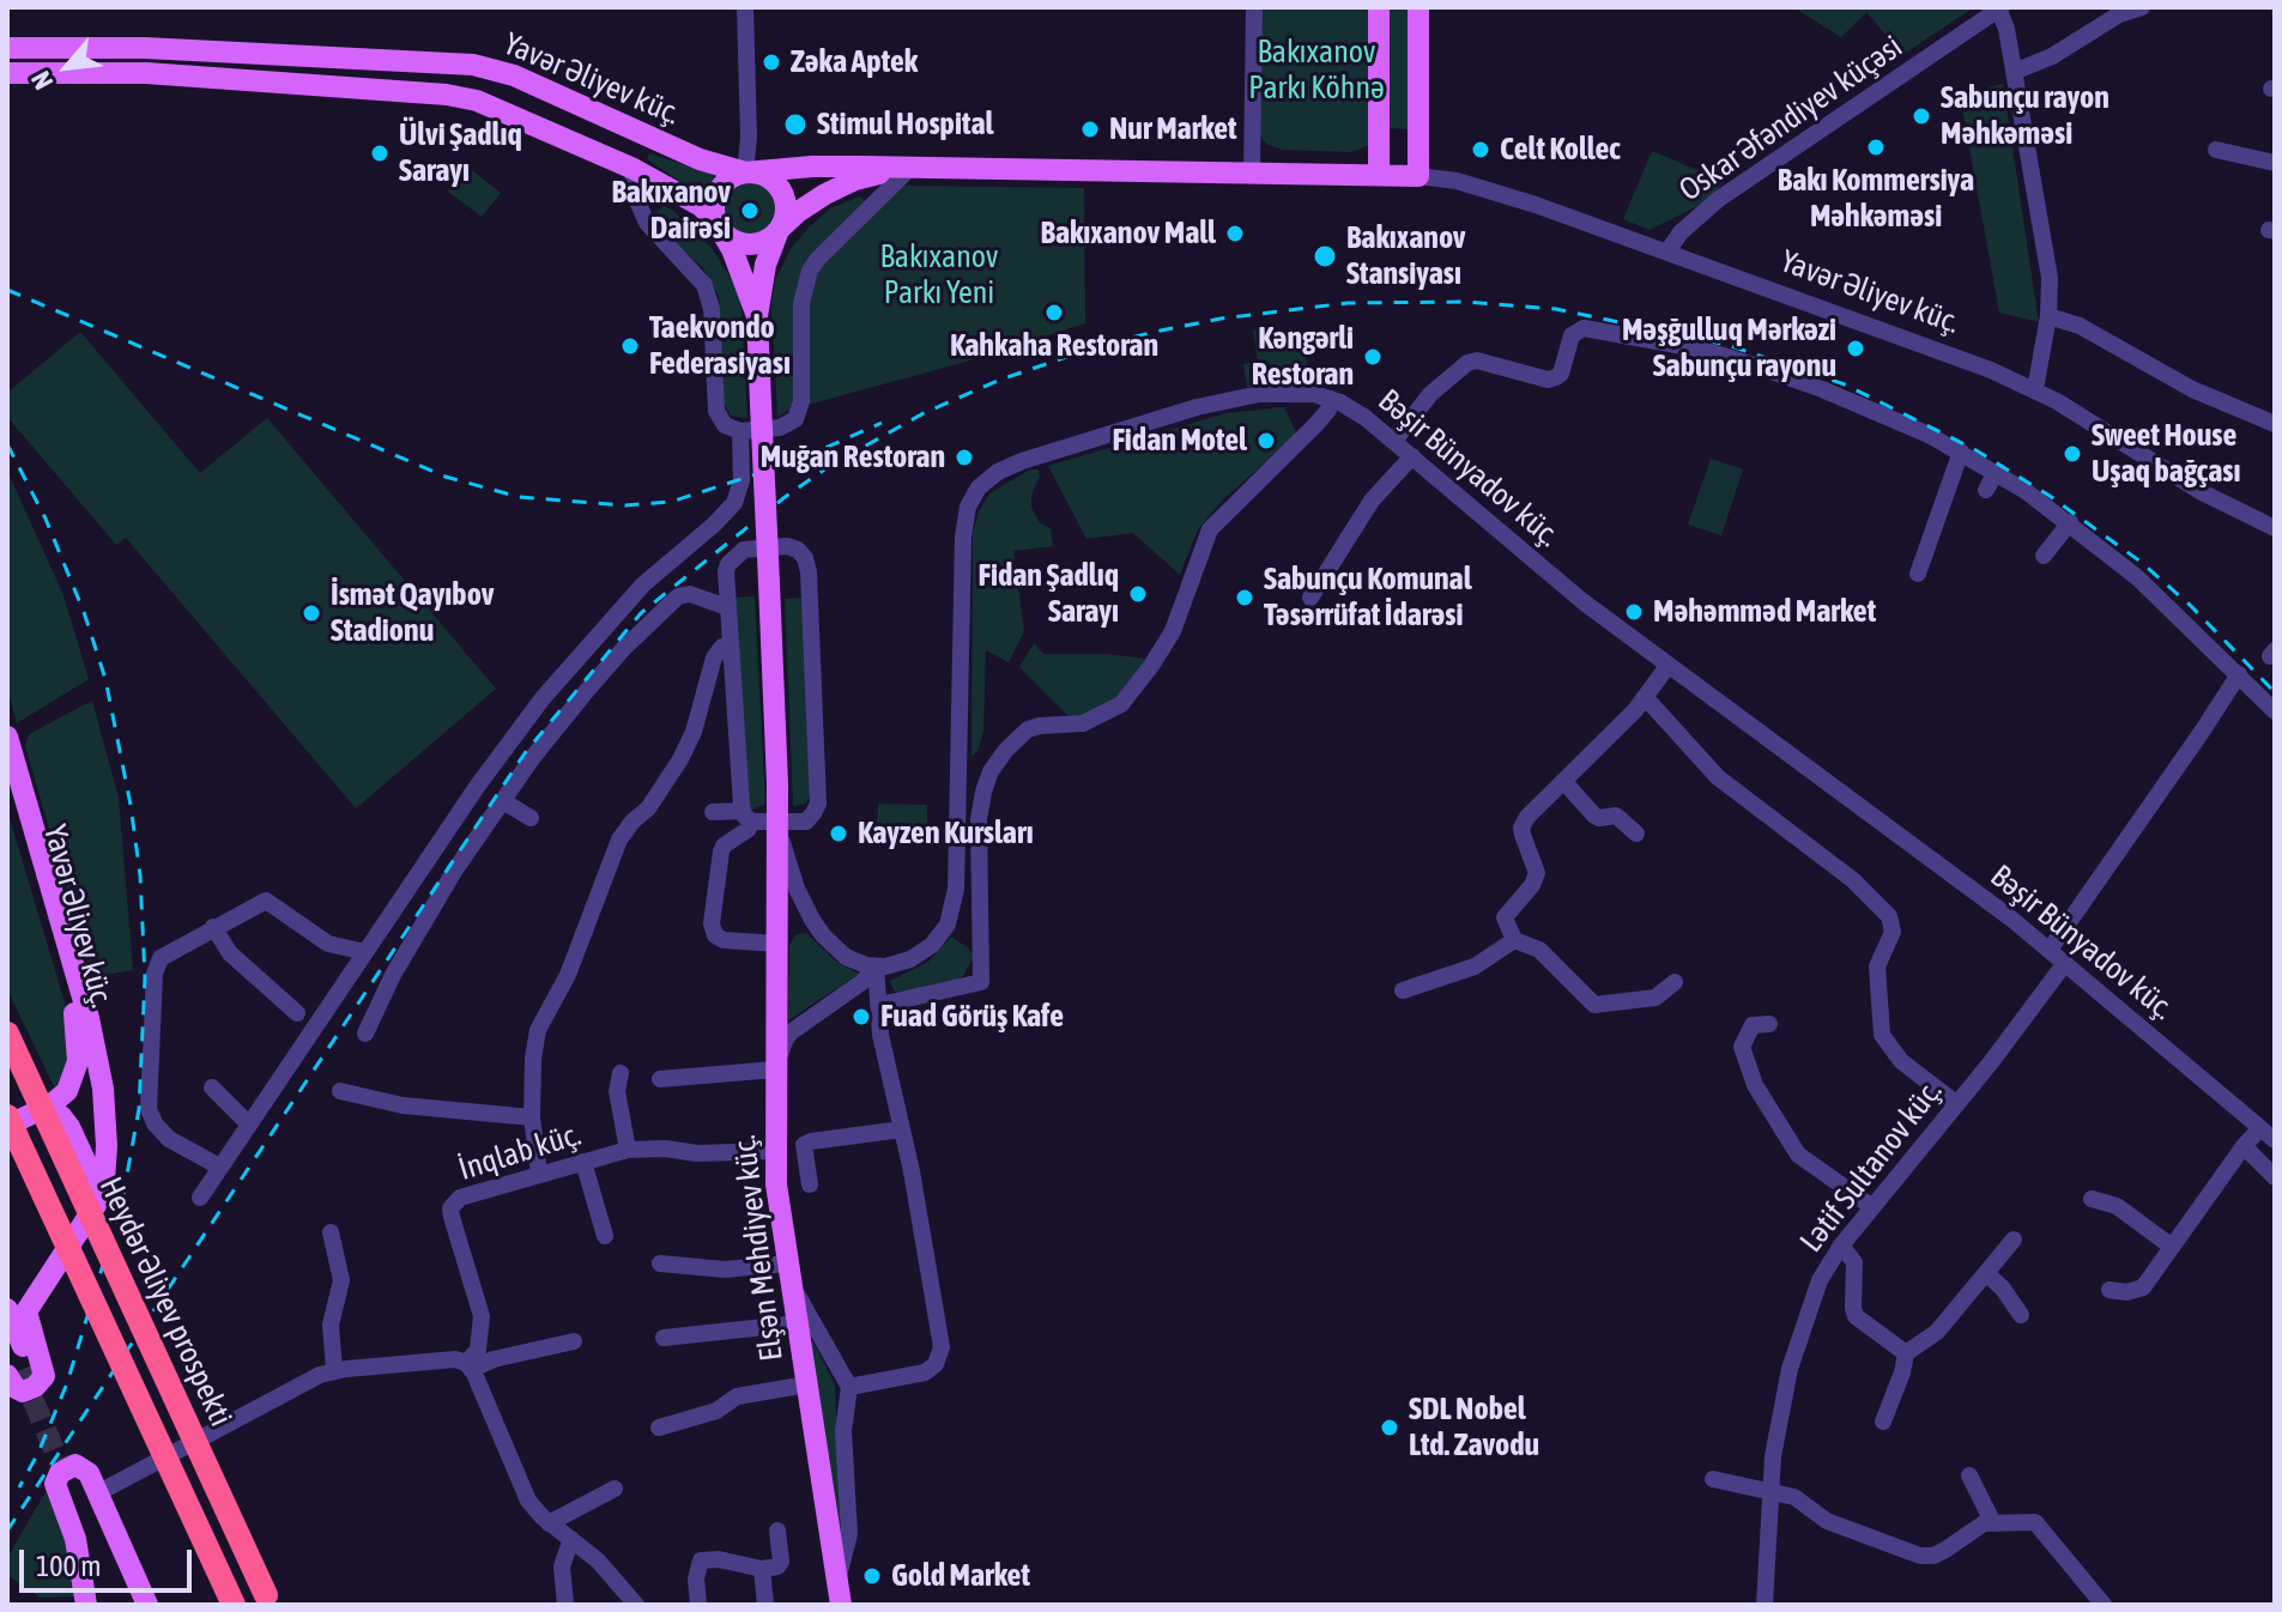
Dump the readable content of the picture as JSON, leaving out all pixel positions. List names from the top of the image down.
{
  "streets": {
    "highway": ["Heydər Əliyev prospekti"],
    "main road": ["Yavər Əliyev küç.", "Elşən Mehdiyev küç."],
    "street": [
      "Oskar Əfəndiyev küçəsi",
      "Bəşir Bünyadov küç.",
      "İnqlab küç.",
      "Lətif Sultanov küç."
    ]
  },
  "crossings": [
    ["Yavər Əliyev küç.", "Oskar Əfəndiyev küçəsi"],
    ["Bəşir Bünyadov küç.", "Lətif Sultanov küç."],
    ["İnqlab küç.", "Elşən Mehdiyev küç."]
  ],
  "parks": ["Bakıxanov Parkı Köhnə", "Bakıxanov Parkı Yeni"],
  "places": [
    "Zəka Aptek",
    "Sabunçu rayon Məhkəməsi",
    "Stimul Hospital",
    "Nur Market",
    "Bakı Kommersiya Məhkəməsi",
    "Celt Kollec",
    "Ülvi Şadlıq Sarayı",
    "Bakıxanov Dairəsi",
    "Bakıxanov Mall",
    "Bakıxanov Stansiyası",
    "Kahkaha Restoran",
    "Taekvondo Federasiyası",
    "Məşğulluq Mərkəzi Sabunçu rayonu",
    "Kəngərli Restoran",
    "Fidan Motel",
    "Sweet House Uşaq bağçası",
    "Muğan Restoran",
    "Fidan Şadlıq Sarayı",
    "Sabunçu Komunal Təsərrüfat İdarəsi",
    "Məhəmməd Market",
    "İsmət Qayıbov Stadionu",
    "Kayzen Kursları",
    "Fuad Görüş Kafe",
    "SDL Nobel Ltd. Zavodu",
    "Gold Market"
  ],
  "scale_bar": "100 m",
  "north": "bottom left"
}
